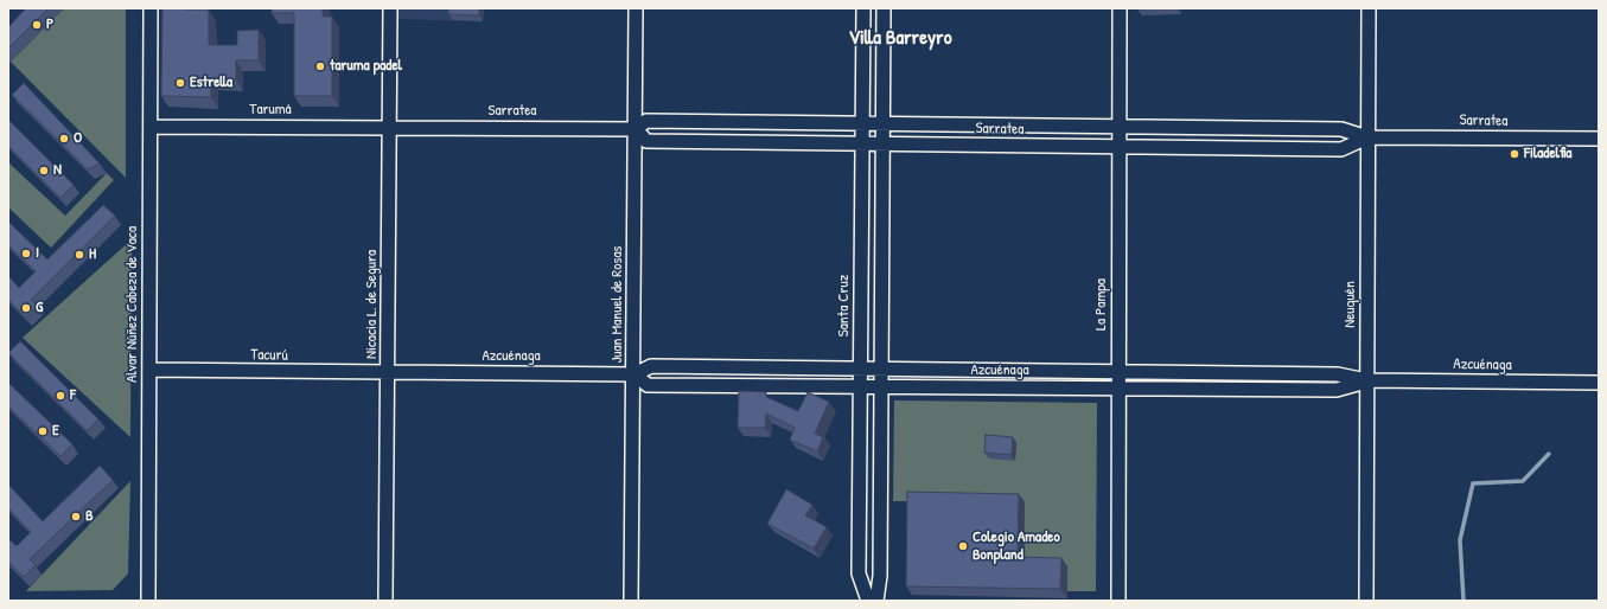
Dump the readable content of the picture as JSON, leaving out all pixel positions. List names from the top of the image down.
{
  "streets": {
    "street": [
      "Tarumá",
      "Sarratea",
      "Alvar Núñez Cabeza de Vaca",
      "Nicacia L. de Segura",
      "Juan Manuel de Rosas",
      "La Pampa",
      "Neuquén",
      "Santa Cruz",
      "Tacurú",
      "Azcuénaga"
    ]
  },
  "crossings": [
    ["Tarumá", "Sarratea"],
    ["Tarumá", "Alvar Núñez Cabeza de Vaca"],
    ["Tarumá", "Nicacia L. de Segura"],
    ["Sarratea", "Nicacia L. de Segura"],
    ["Sarratea", "Juan Manuel de Rosas"],
    ["Sarratea", "La Pampa"],
    ["Sarratea", "Neuquén"],
    ["Sarratea", "Santa Cruz"],
    ["Alvar Núñez Cabeza de Vaca", "Tacurú"],
    ["Nicacia L. de Segura", "Tacurú"],
    ["Nicacia L. de Segura", "Azcuénaga"],
    ["Juan Manuel de Rosas", "Azcuénaga"],
    ["La Pampa", "Azcuénaga"],
    ["Neuquén", "Azcuénaga"],
    ["Santa Cruz", "Azcuénaga"],
    ["Tacurú", "Azcuénaga"]
  ],
  "districts": ["Villa Barreyro"],
  "places": [
    "P",
    "taruma padel",
    "Estrella",
    "O",
    "Filadelfia",
    "N",
    "I",
    "H",
    "G",
    "F",
    "E",
    "B",
    "Colegio Amadeo Bonpland"
  ]
}
